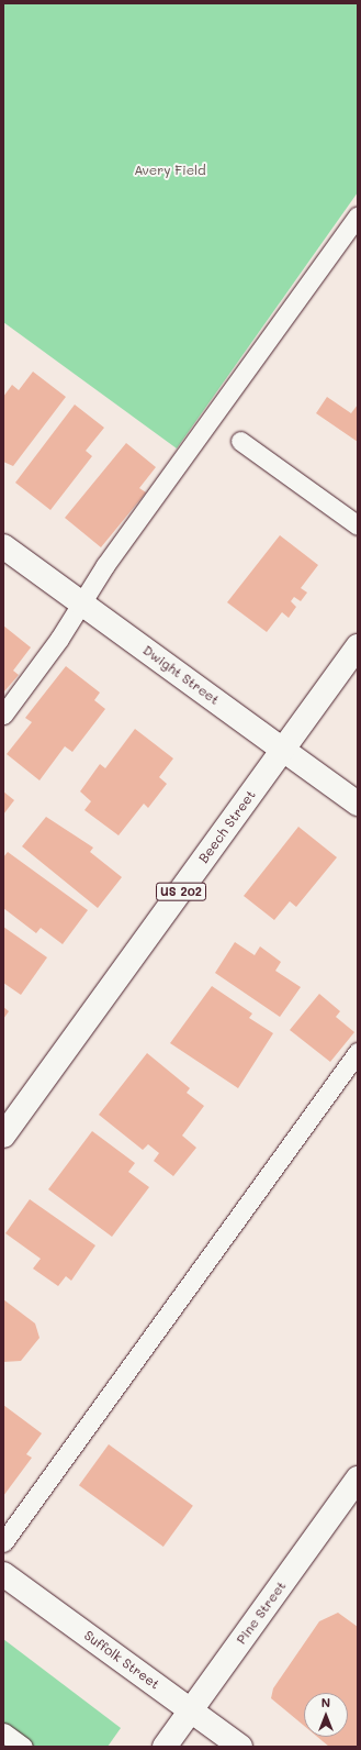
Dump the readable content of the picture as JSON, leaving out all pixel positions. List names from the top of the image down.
{
  "streets": {
    "main road": [
      "Dwight Street",
      "Beech Street",
      "US 202",
      "Pine Street",
      "Suffolk Street"
    ]
  },
  "crossings": [
    ["Dwight Street", "Beech Street"],
    ["Pine Street", "Suffolk Street"]
  ],
  "parks": ["Avery Field"],
  "north": "top"
}
